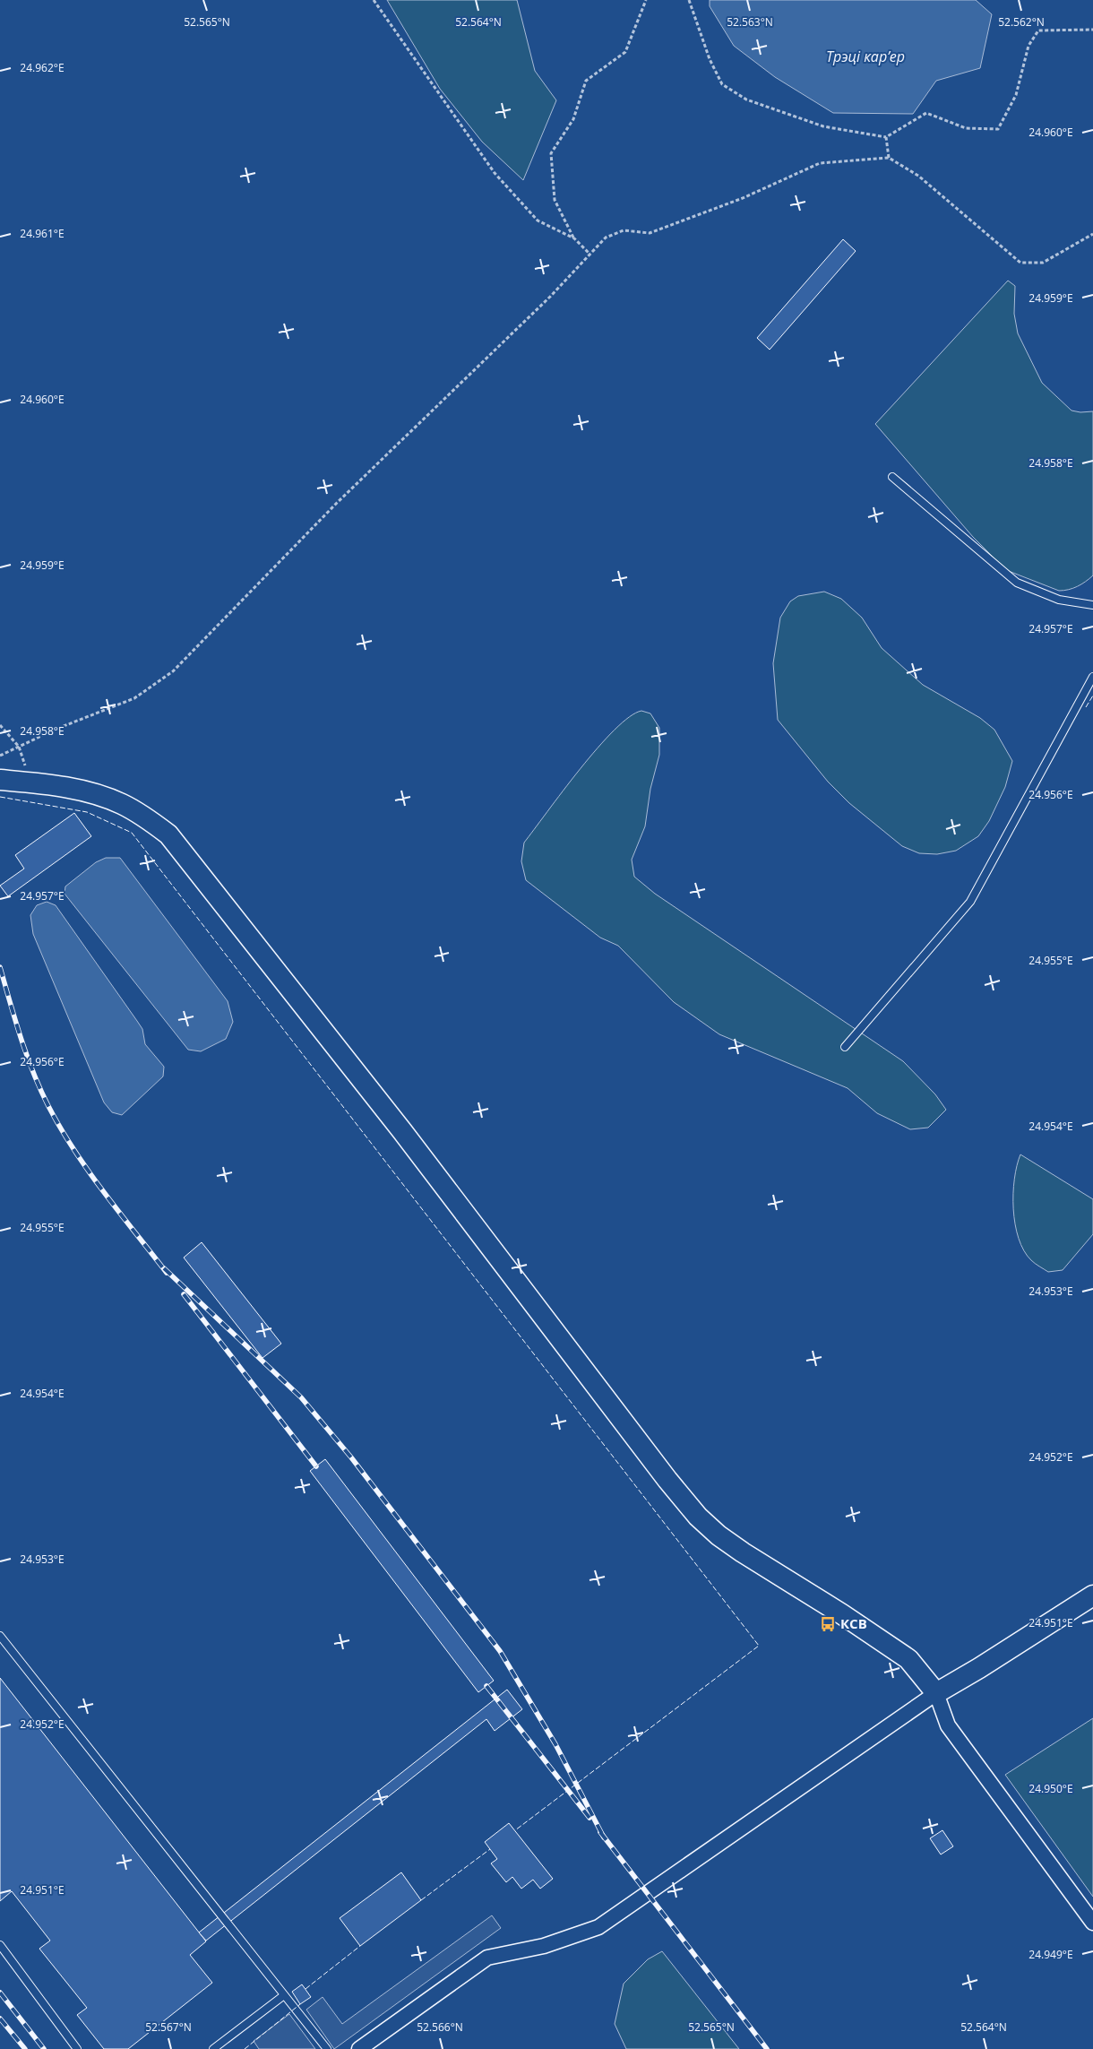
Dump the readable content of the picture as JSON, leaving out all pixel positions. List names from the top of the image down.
{
  "water": ["Трэці карʼер"],
  "places": {
    "bus stop": ["КСВ"]
  },
  "coordinates": [
    "52.562°N",
    "52.565°N",
    "52.564°N",
    "52.563°N",
    "24.962°E",
    "24.960°E",
    "24.961°E",
    "24.959°E",
    "24.958°E",
    "24.957°E",
    "24.956°E",
    "24.955°E",
    "24.954°E",
    "24.953°E",
    "24.952°E",
    "24.951°E",
    "24.950°E",
    "24.949°E",
    "52.567°N",
    "52.566°N"
  ]
}
